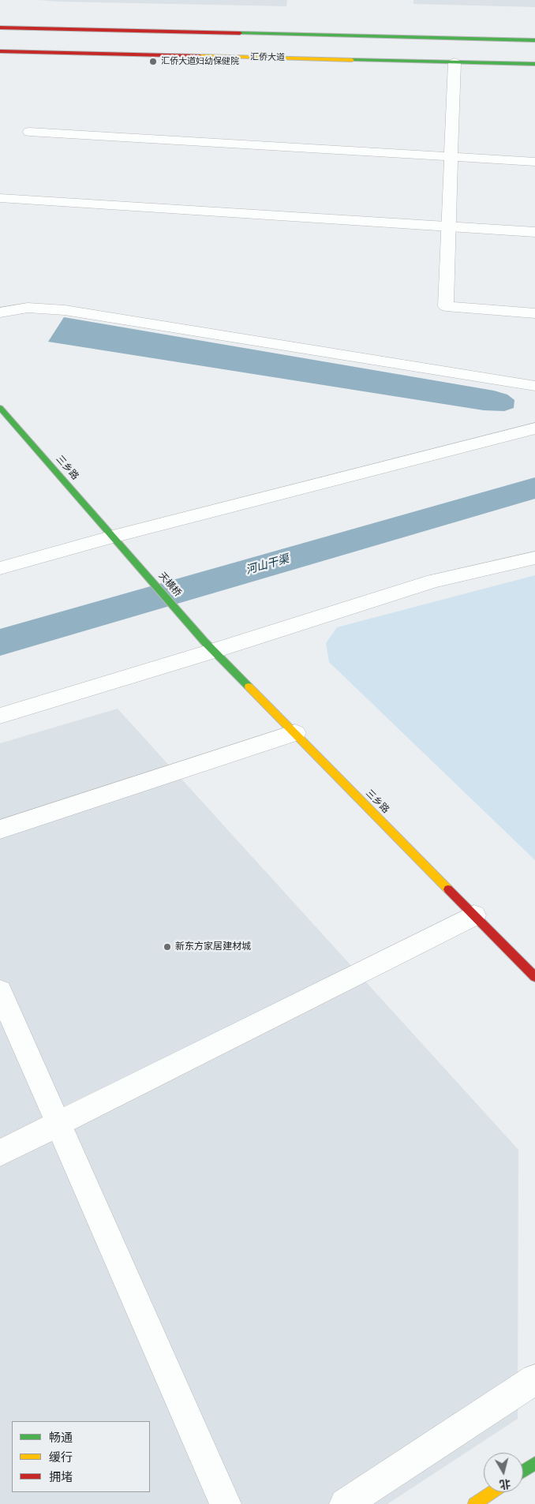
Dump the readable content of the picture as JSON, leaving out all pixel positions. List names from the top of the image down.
{
  "streets": {
    "main road": ["汇侨大道", "三乡路", "天横桥"]
  },
  "crossings": [
    ["三乡路", "天横桥"]
  ],
  "water": ["河山干渠"],
  "places": ["汇侨大道妇幼保健院", "新东方家居建材城"],
  "legend": ["畅通", "缓行", "拥堵"],
  "north": "bottom"
}
